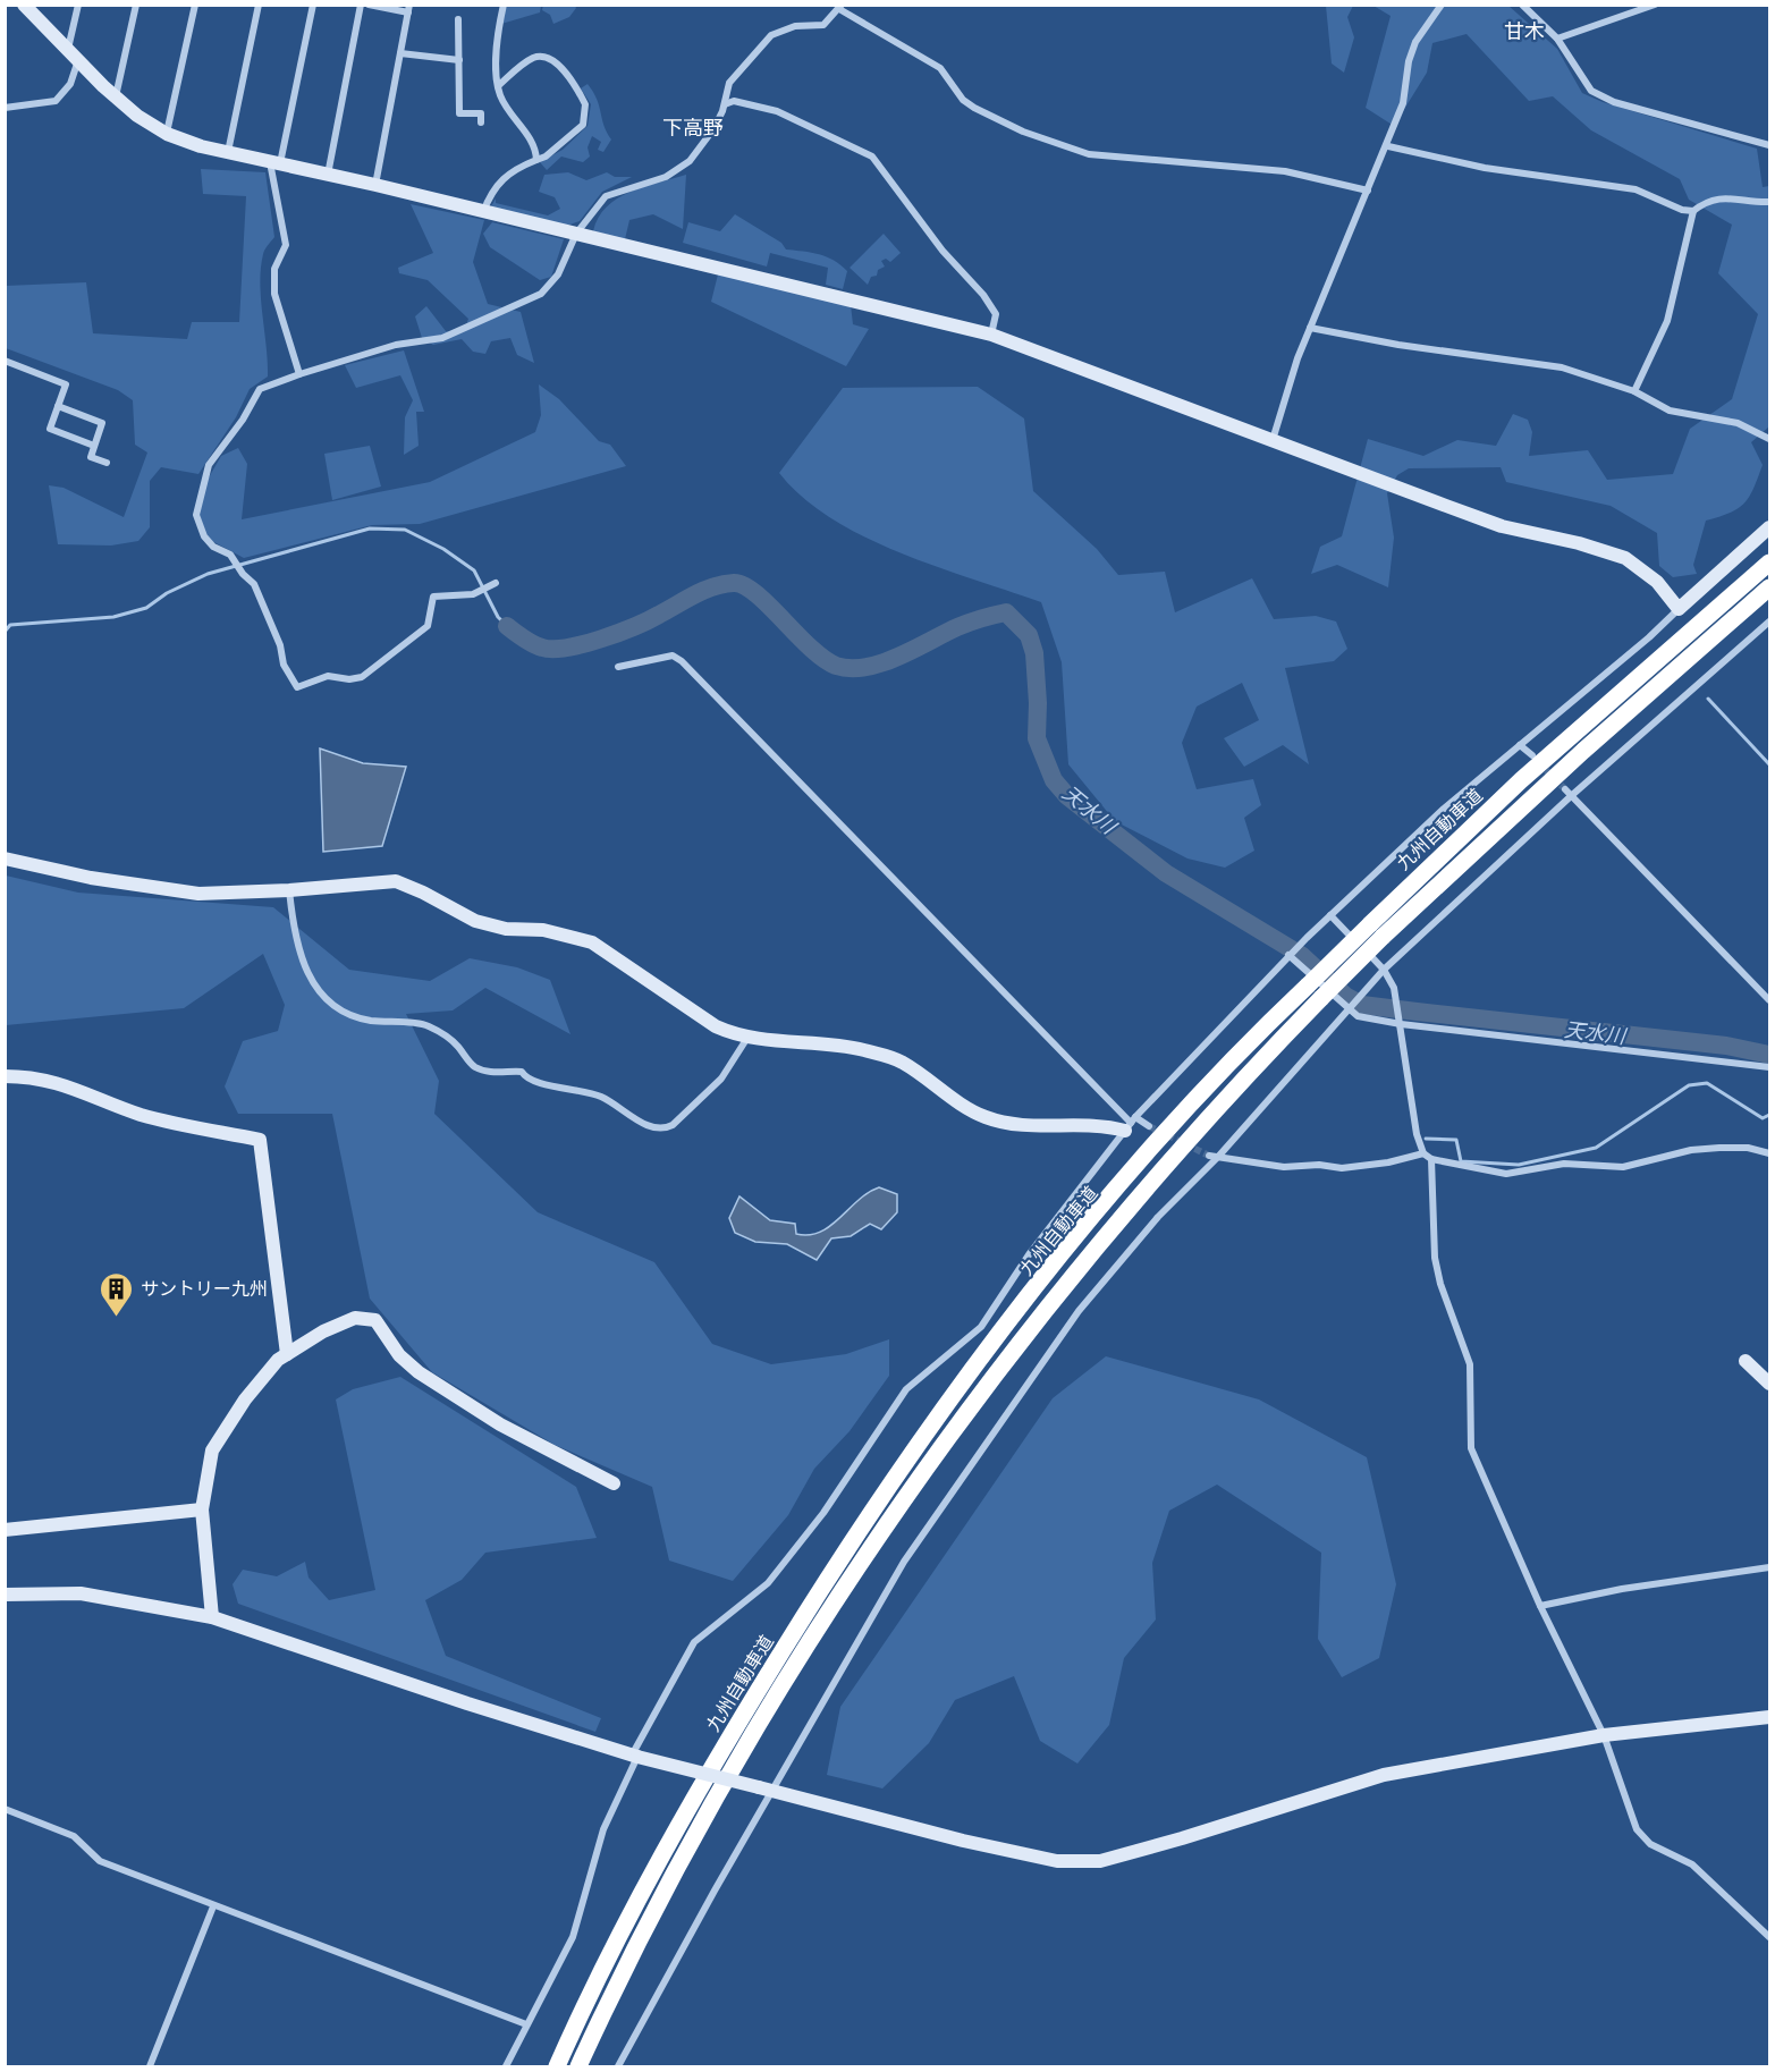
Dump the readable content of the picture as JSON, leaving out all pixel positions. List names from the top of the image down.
{
  "streets": {
    "highway": ["九州自動車道"]
  },
  "districts": ["甘木", "下高野"],
  "water": ["天水川"],
  "places": {
    "building": ["サントリー九州"]
  }
}
